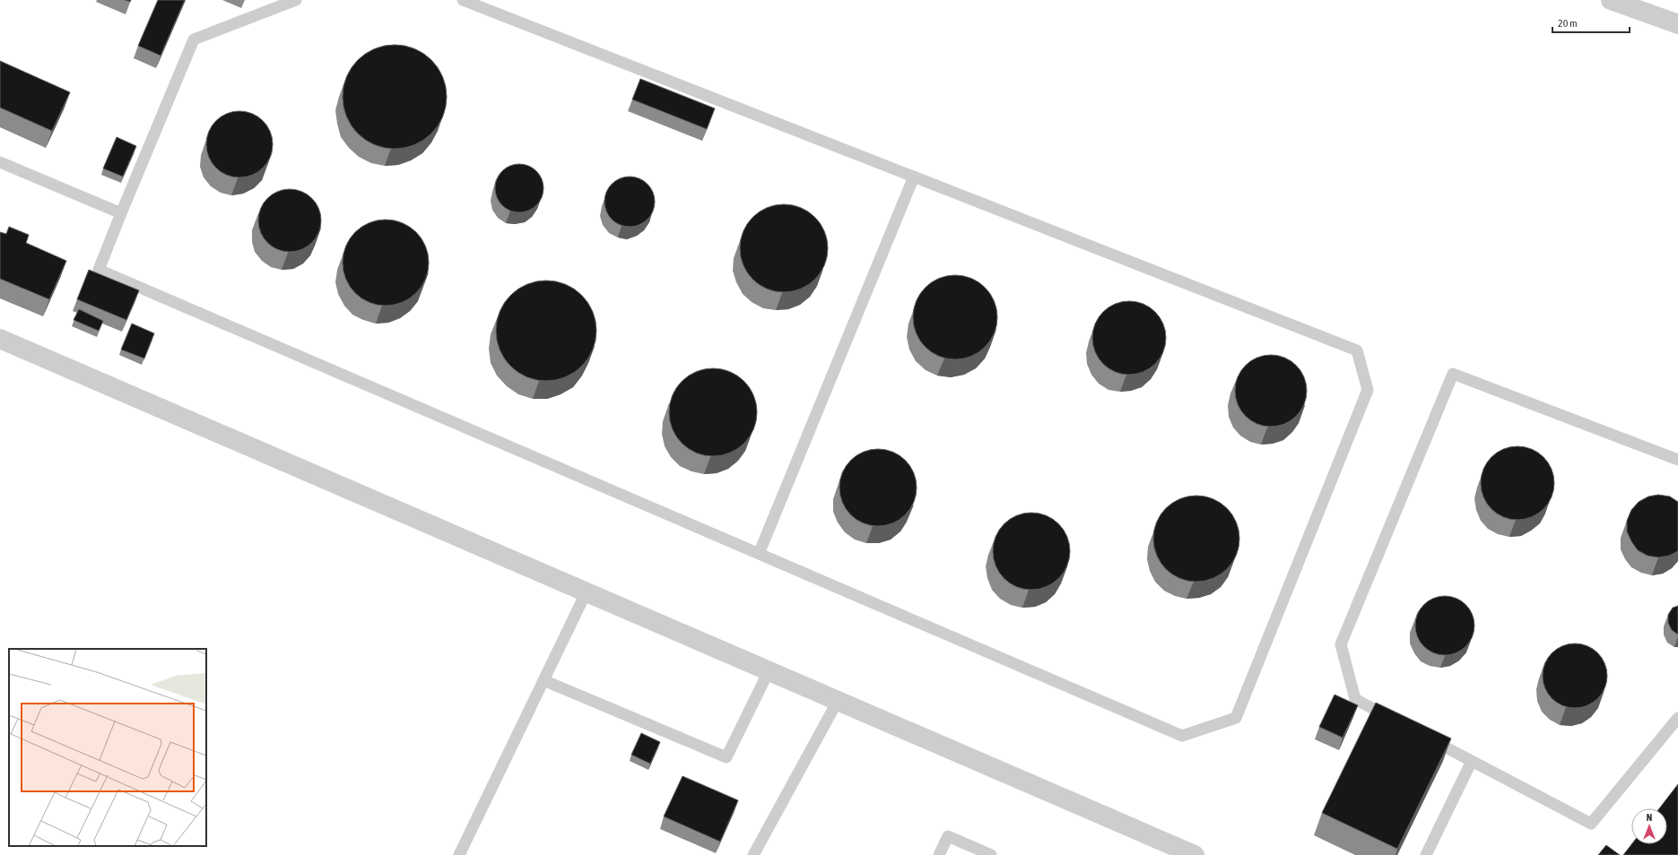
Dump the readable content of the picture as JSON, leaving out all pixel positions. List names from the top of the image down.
{
  "scale_bar": "20 m",
  "north": "top"
}
